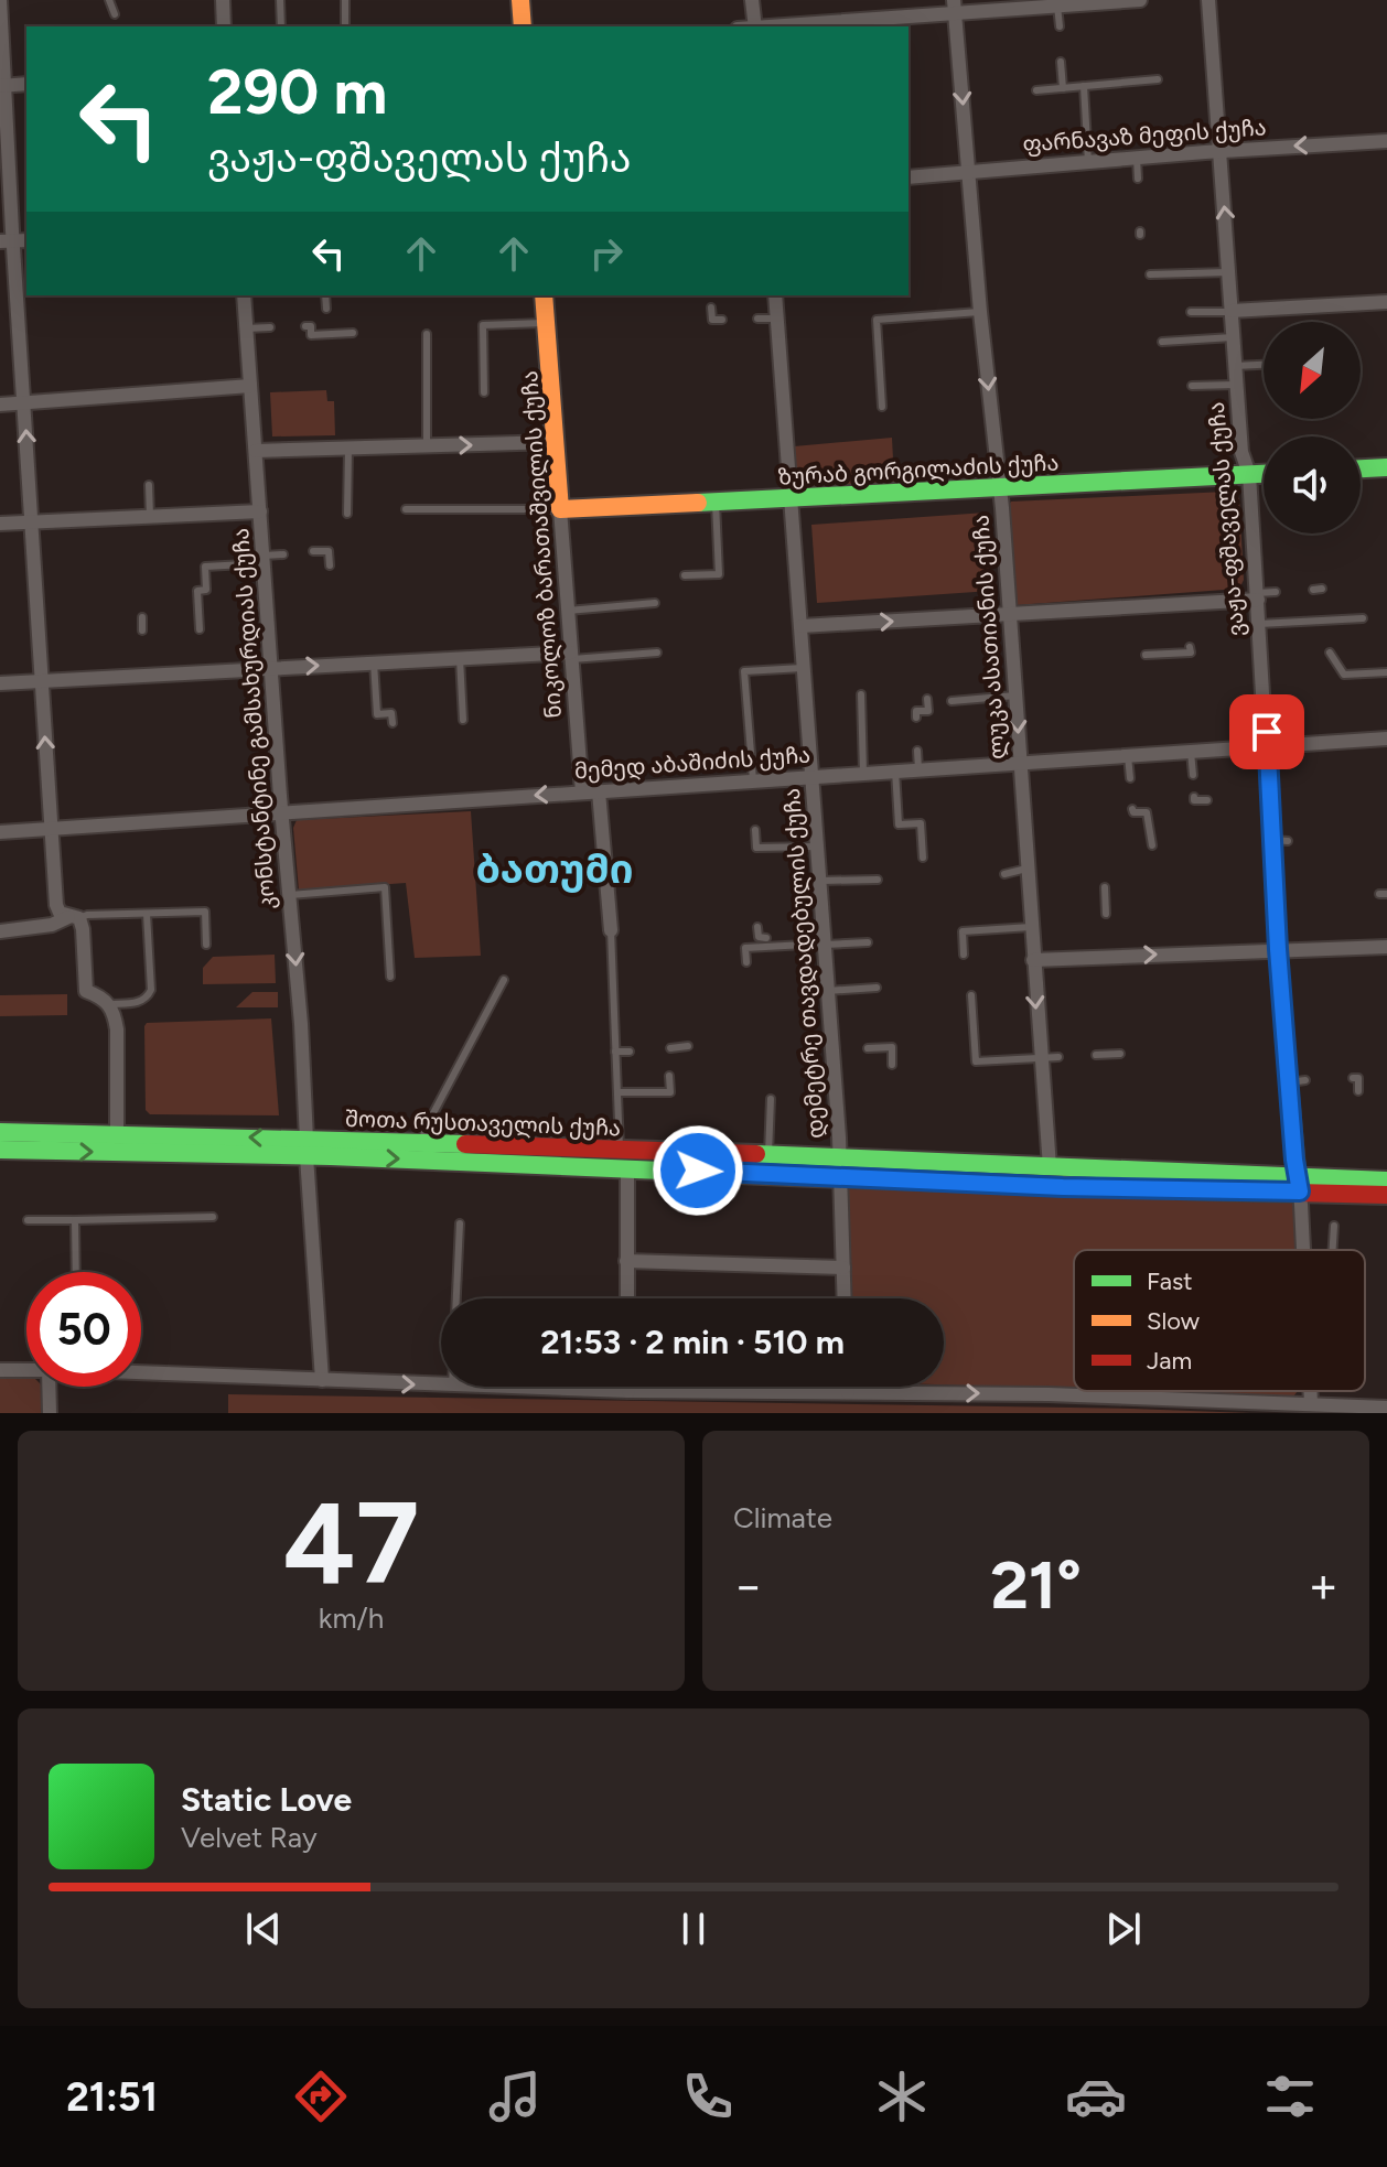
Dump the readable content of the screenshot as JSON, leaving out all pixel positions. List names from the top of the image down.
{
  "streets": {
    "main road": ["ზურაბ გორგილაძის ქუჩა", "ნიკოლოზ ბარათაშვილის ქუჩა", "შოთა რუსთაველის ქუჩა"],
    "street": [
      "ფარნავაზ მეფის ქუჩა",
      "ვაჟა-ფშაველას ქუჩა",
      "ლუკა ასათიანის ქუჩა",
      "კონსტანტინე გამსახურდიას ქუჩა",
      "მემედ აბაშიძის ქუჩა",
      "დემეტრე თავდადებულის ქუჩა"
    ]
  },
  "crossings": [
    ["ფარნავაზ მეფის ქუჩა", "ვაჟა-ფშაველას ქუჩა"],
    ["ფარნავაზ მეფის ქუჩა", "ლუკა ასათიანის ქუჩა"],
    ["ზურაბ გორგილაძის ქუჩა", "ვაჟა-ფშაველას ქუჩა"],
    ["ზურაბ გორგილაძის ქუჩა", "ნიკოლოზ ბარათაშვილის ქუჩა"],
    ["ზურაბ გორგილაძის ქუჩა", "ლუკა ასათიანის ქუჩა"],
    ["ზურაბ გორგილაძის ქუჩა", "დემეტრე თავდადებულის ქუჩა"],
    ["ვაჟა-ფშაველას ქუჩა", "მემედ აბაშიძის ქუჩა"],
    ["ვაჟა-ფშაველას ქუჩა", "შოთა რუსთაველის ქუჩა"],
    ["ნიკოლოზ ბარათაშვილის ქუჩა", "მემედ აბაშიძის ქუჩა"],
    ["ლუკა ასათიანის ქუჩა", "მემედ აბაშიძის ქუჩა"],
    ["ლუკა ასათიანის ქუჩა", "შოთა რუსთაველის ქუჩა"],
    ["კონსტანტინე გამსახურდიას ქუჩა", "მემედ აბაშიძის ქუჩა"],
    ["კონსტანტინე გამსახურდიას ქუჩა", "შოთა რუსთაველის ქუჩა"],
    ["მემედ აბაშიძის ქუჩა", "დემეტრე თავდადებულის ქუჩა"],
    ["დემეტრე თავდადებულის ქუჩა", "შოთა რუსთაველის ქუჩა"]
  ],
  "one_way": ["ლუკა ასათიანის ქუჩა"],
  "districts": ["ბათუმი"],
  "legend": ["Fast", "Slow", "Jam"],
  "north": "bottom left",
  "page": {
    "turn": ["290 m", "ვაჟა-ფშაველას ქუჩა"],
    "limit": "50",
    "trip": "21:53 · 2 min · 510 m",
    "tile": [
      ["47", "km/h"],
      "Climate"
    ],
    "heat": ["−", "21°", "+"],
    "song": ["Static Love", "Velvet Ray"],
    "tabs": "21:51"
  }
}
